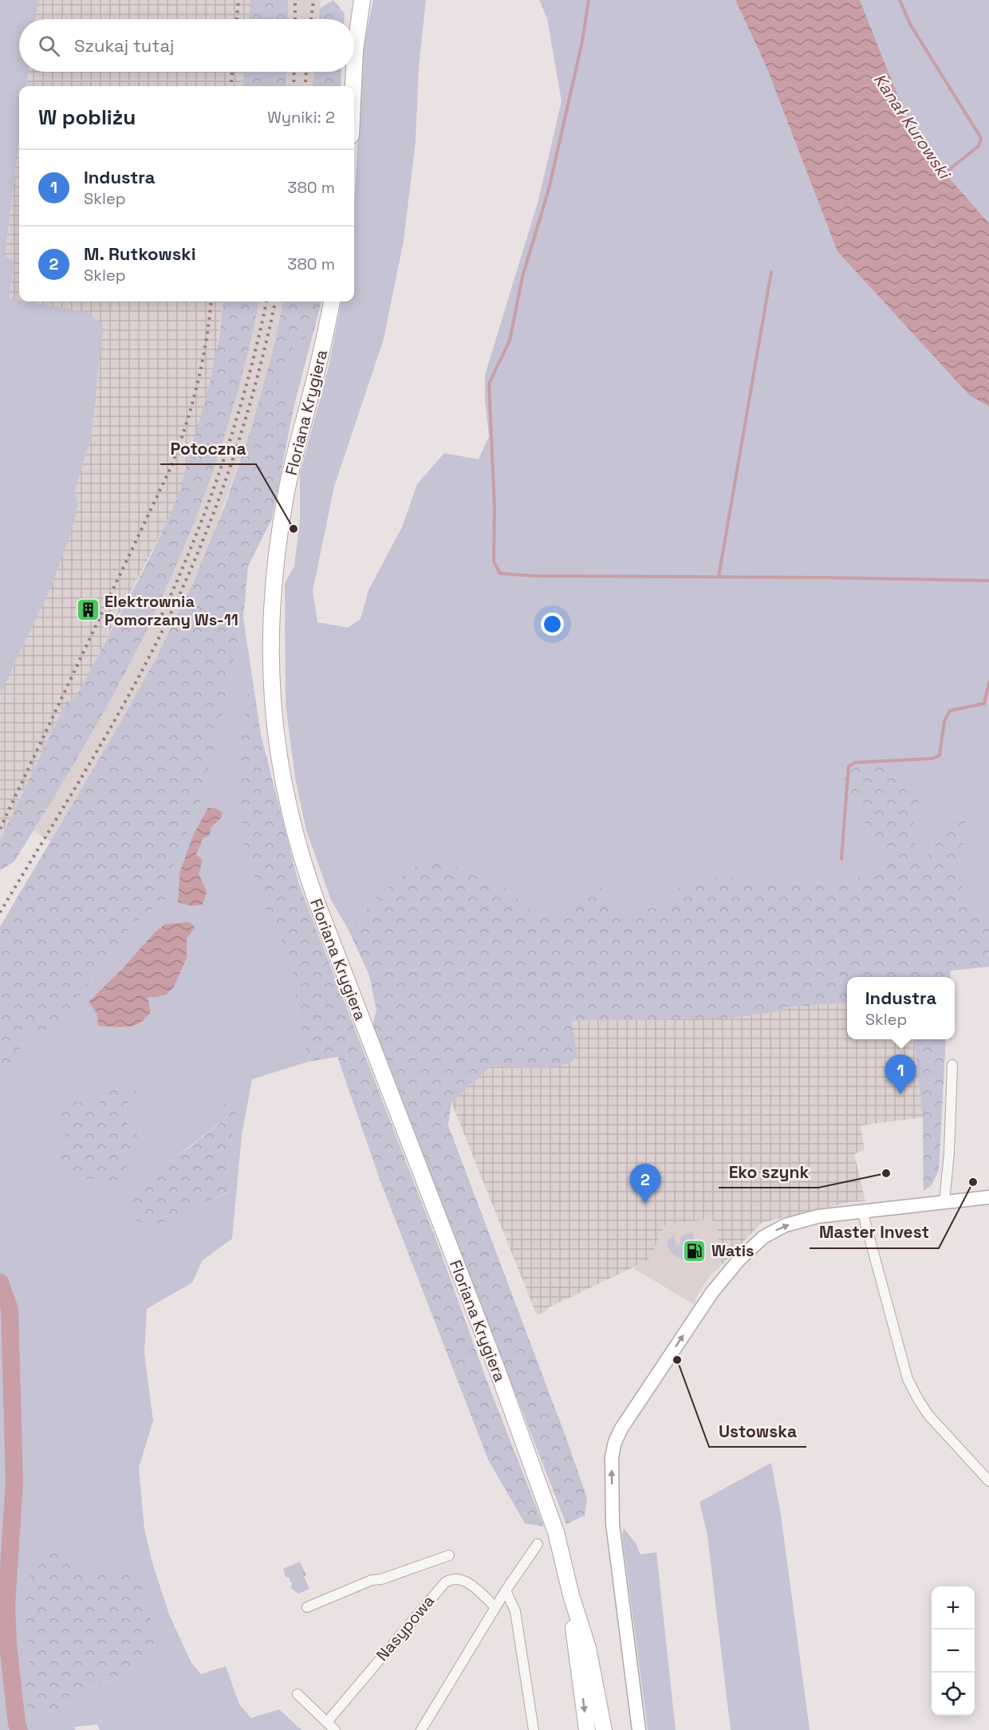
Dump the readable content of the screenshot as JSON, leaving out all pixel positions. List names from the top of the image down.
{
  "streets": {
    "main road": ["Floriana Krygiera"],
    "street": ["Nasypowa"]
  },
  "water": ["Kanał Kurowski"],
  "places": {
    "other": [
      "Potoczna",
      "Eko szynk",
      "Master Invest",
      "Ustowska"
    ],
    "building": ["Elektrownia Pomorzany Ws-11"],
    "fuel station": ["Watis"]
  },
  "page": {
    "search": "Szukaj tutaj",
    "heading": ["W pobliżu", "Wyniki: 2"],
    "list": [
      {
        "mark": "1",
        "name": "Industra",
        "note": "Sklep",
        "value": "380 m"
      },
      {
        "mark": "2",
        "name": "M. Rutkowski",
        "note": "Sklep",
        "value": "380 m"
      }
    ],
    "popup": ["Industra", "Sklep"],
    "pins": ["1", "2"],
    "map_buttons": ["+", "−"]
  }
}
